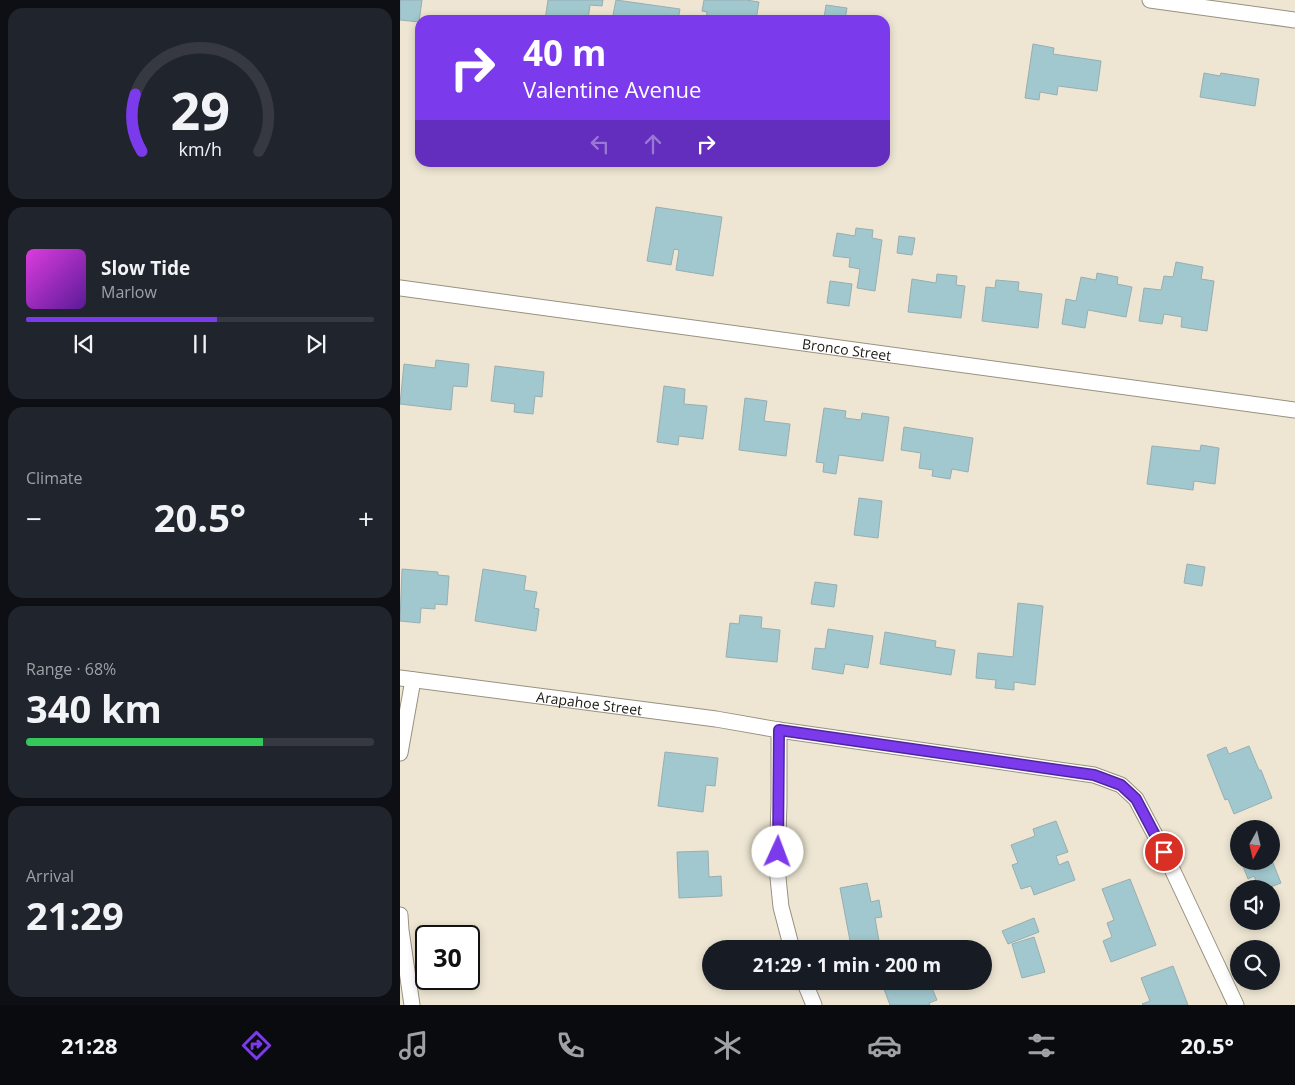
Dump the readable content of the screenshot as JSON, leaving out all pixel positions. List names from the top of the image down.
{
  "streets": {
    "street": ["Bronco Street", "Arapahoe Street"]
  },
  "north": "bottom",
  "page": {
    "turn": ["40 m", "Valentine Avenue"],
    "song": ["Slow Tide", "Marlow"],
    "tile": [
      "Climate",
      ["Range · 68%", "340 km"],
      ["Arrival", "21:29"]
    ],
    "heat": ["−", "20.5°", "+"],
    "limit": "30",
    "trip": "21:29 · 1 min · 200 m",
    "tabs": ["21:28", "20.5°"],
    "gauge": ["29", "km/h"]
  }
}
